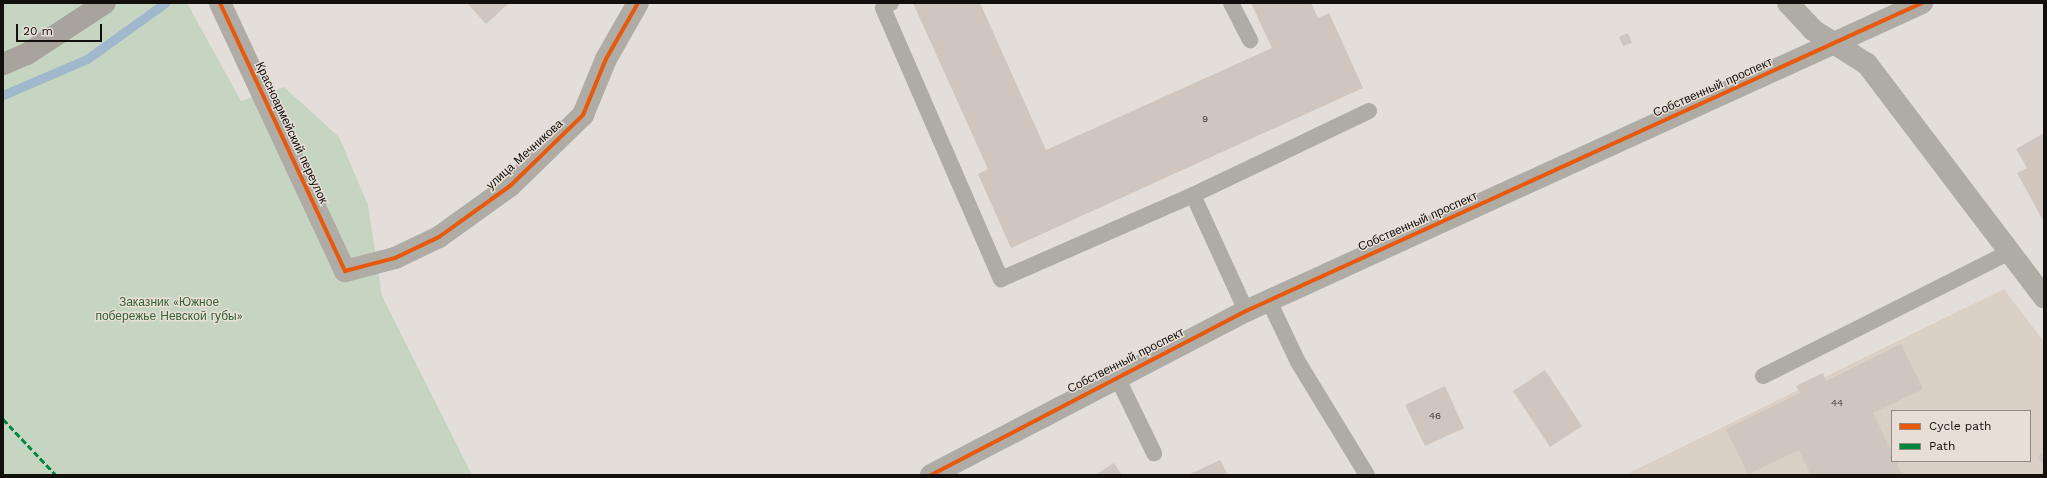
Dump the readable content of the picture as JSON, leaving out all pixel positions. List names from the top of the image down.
{
  "streets": {
    "street": ["Собственный проспект", "Красноармейский переулок", "улица Мечникова"]
  },
  "crossings": [
    ["Красноармейский переулок", "улица Мечникова"]
  ],
  "parks": ["Заказник «Южное побережье Невской губы»"],
  "house_numbers": ["9", "44", "46"],
  "legend": ["Cycle path", "Path"],
  "scale_bar": "20 m"
}
